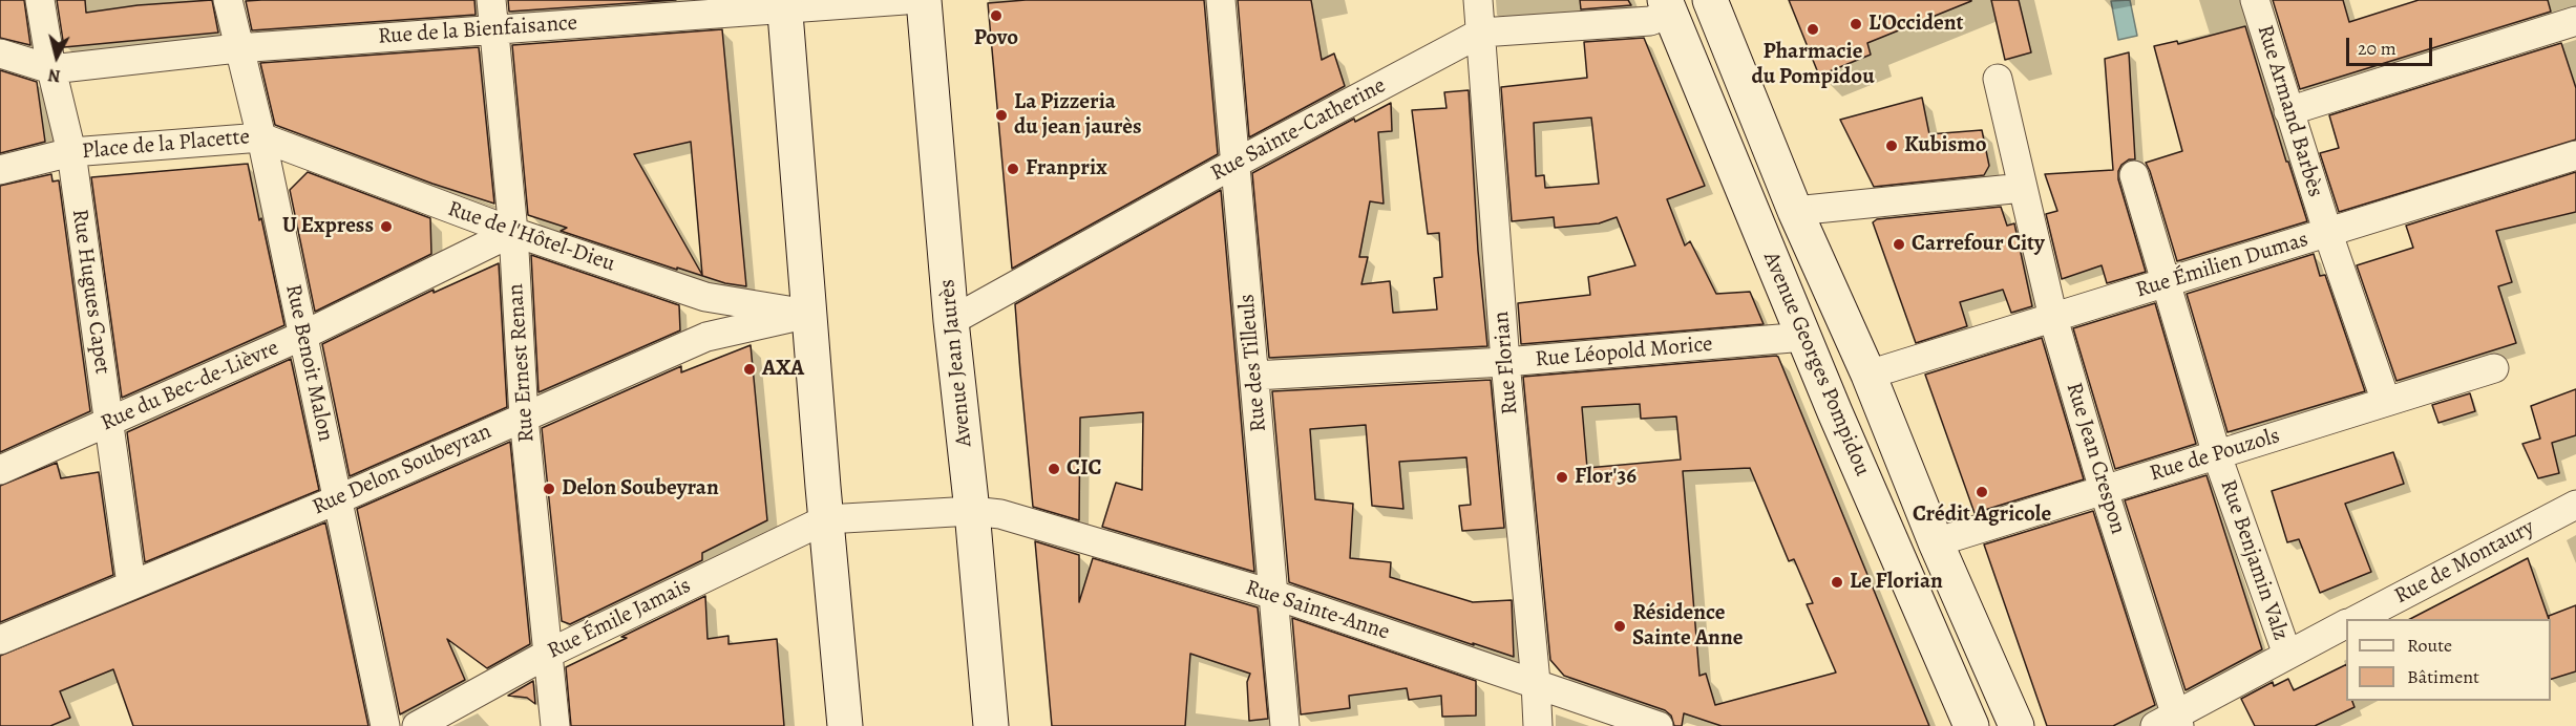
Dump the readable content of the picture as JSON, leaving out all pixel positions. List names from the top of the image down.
{
  "streets": {
    "main road": ["Avenue Jean Jaurès", "Avenue Georges Pompidou"],
    "street": [
      "Rue de la Bienfaisance",
      "Rue Armand Barbès",
      "Rue Sainte-Catherine",
      "Place de la Placette",
      "Rue de l'Hôtel-Dieu",
      "Rue Émilien Dumas",
      "Rue Hugues Capet",
      "Rue Léopold Morice",
      "Rue Benoit Malon",
      "Rue Ernest Renan",
      "Rue des Tilleuls",
      "Rue Florian",
      "Rue du Bec-de-Lièvre",
      "Rue de Pouzols",
      "Rue Jean Crespon",
      "Rue Delon Soubeyran",
      "Rue Benjamin Valz",
      "Rue de Montaury",
      "Rue Sainte-Anne",
      "Rue Émile Jamais"
    ]
  },
  "crossings": [
    ["Rue de la Bienfaisance", "Rue Hugues Capet"],
    ["Rue de la Bienfaisance", "Rue Benoit Malon"],
    ["Rue de la Bienfaisance", "Rue Ernest Renan"],
    ["Rue Armand Barbès", "Rue Émilien Dumas"],
    ["Rue Armand Barbès", "Rue de Pouzols"],
    ["Rue Sainte-Catherine", "Avenue Jean Jaurès"],
    ["Rue Sainte-Catherine", "Rue des Tilleuls"],
    ["Rue Sainte-Catherine", "Rue Florian"],
    ["Rue Sainte-Catherine", "Avenue Georges Pompidou"],
    ["Place de la Placette", "Rue de l'Hôtel-Dieu"],
    ["Place de la Placette", "Rue Hugues Capet"],
    ["Place de la Placette", "Rue Benoit Malon"],
    ["Rue de l'Hôtel-Dieu", "Rue Benoit Malon"],
    ["Rue de l'Hôtel-Dieu", "Rue Ernest Renan"],
    ["Rue de l'Hôtel-Dieu", "Rue du Bec-de-Lièvre"],
    ["Rue de l'Hôtel-Dieu", "Rue Delon Soubeyran"],
    ["Rue Émilien Dumas", "Avenue Georges Pompidou"],
    ["Rue Émilien Dumas", "Rue Jean Crespon"],
    ["Rue Émilien Dumas", "Rue Benjamin Valz"],
    ["Rue Hugues Capet", "Rue du Bec-de-Lièvre"],
    ["Rue Hugues Capet", "Rue Delon Soubeyran"],
    ["Rue Léopold Morice", "Rue des Tilleuls"],
    ["Rue Léopold Morice", "Rue Florian"],
    ["Rue Léopold Morice", "Avenue Georges Pompidou"],
    ["Rue Benoit Malon", "Rue du Bec-de-Lièvre"],
    ["Rue Benoit Malon", "Rue Delon Soubeyran"],
    ["Rue Ernest Renan", "Rue du Bec-de-Lièvre"],
    ["Rue Ernest Renan", "Rue Delon Soubeyran"],
    ["Rue Ernest Renan", "Rue Émile Jamais"],
    ["Avenue Jean Jaurès", "Rue Sainte-Anne"],
    ["Rue des Tilleuls", "Rue Sainte-Anne"],
    ["Rue Florian", "Rue Sainte-Anne"],
    ["Avenue Georges Pompidou", "Rue de Pouzols"],
    ["Rue de Pouzols", "Rue Jean Crespon"],
    ["Rue de Pouzols", "Rue Benjamin Valz"],
    ["Rue Sainte-Anne", "Rue Émile Jamais"]
  ],
  "places": [
    "Povo",
    "L'Occident",
    "Pharmacie du Pompidou",
    "La Pizzeria du jean jaurès",
    "Kubismo",
    "Franprix",
    "U Express",
    "Carrefour City",
    "AXA",
    "CIC",
    "Flor'36",
    "Delon Soubeyran",
    "Crédit Agricole",
    "Le Florian",
    "Résidence Sainte Anne"
  ],
  "legend": ["Route", "Bâtiment"],
  "scale_bar": "20 m",
  "north": "bottom"
}
